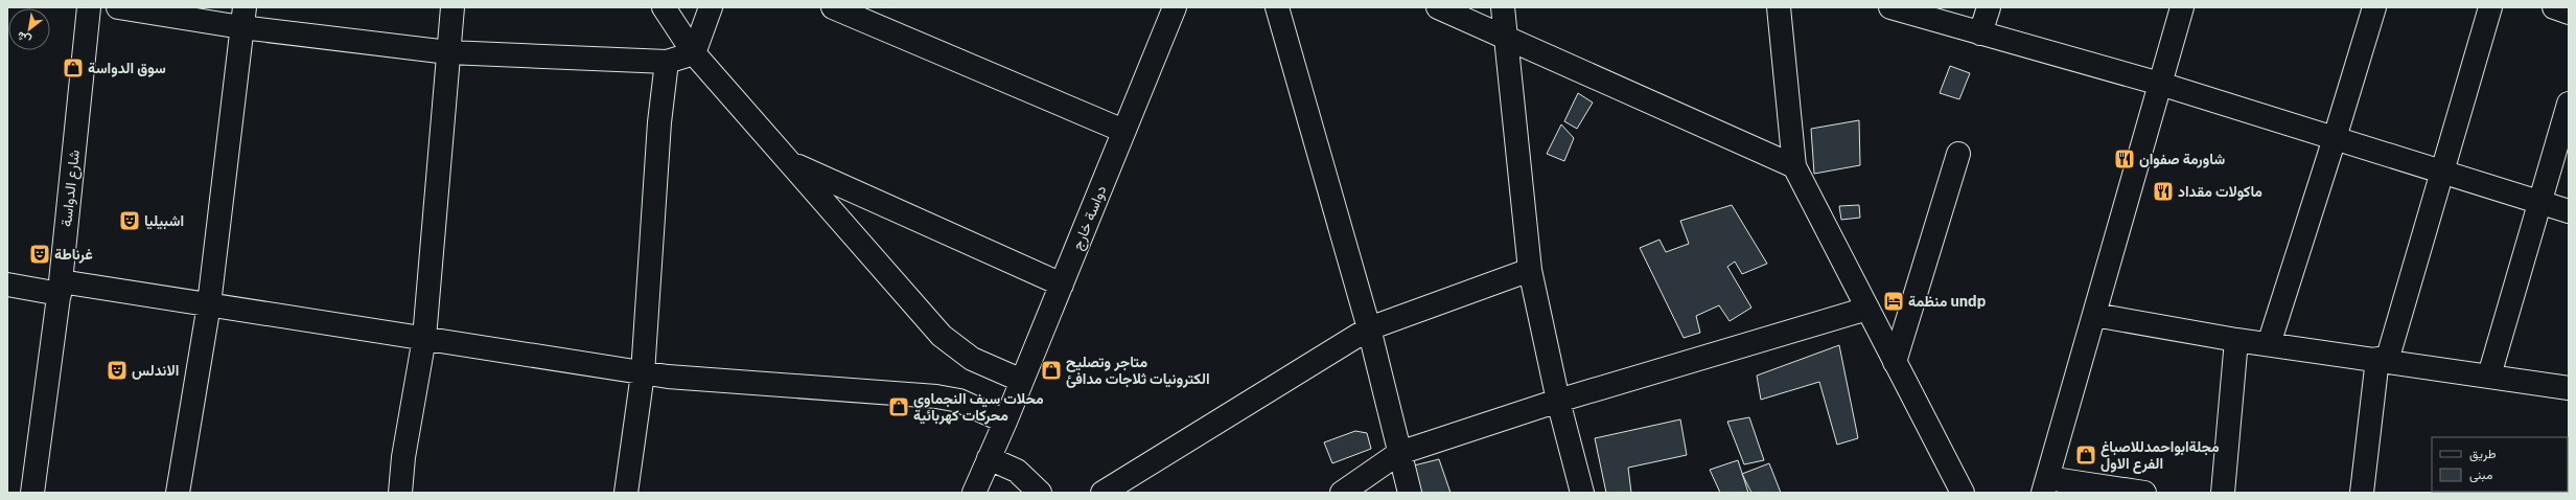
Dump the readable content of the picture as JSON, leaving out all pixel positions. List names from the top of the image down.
{
  "streets": {
    "street": ["شارع الدواسة", "دواسة خارج"]
  },
  "places": {
    "shop": [
      "سوق الدواسة",
      "متاجر وتصليح الكترونيات ثلاجات مدافئ",
      "محلات سيف النجماوي محركات كهربائية",
      "مجلةابواحمدللاصباغ الفرع الاول"
    ],
    "restaurant": ["شاورمة صفوان", "ماكولات مقداد"],
    "theatre": ["اشبيليا", "غرناطة", "الاندلس"],
    "hotel": ["منظمة undp"]
  },
  "legend": ["طريق", "مبنى"],
  "north": "bottom left"
}
